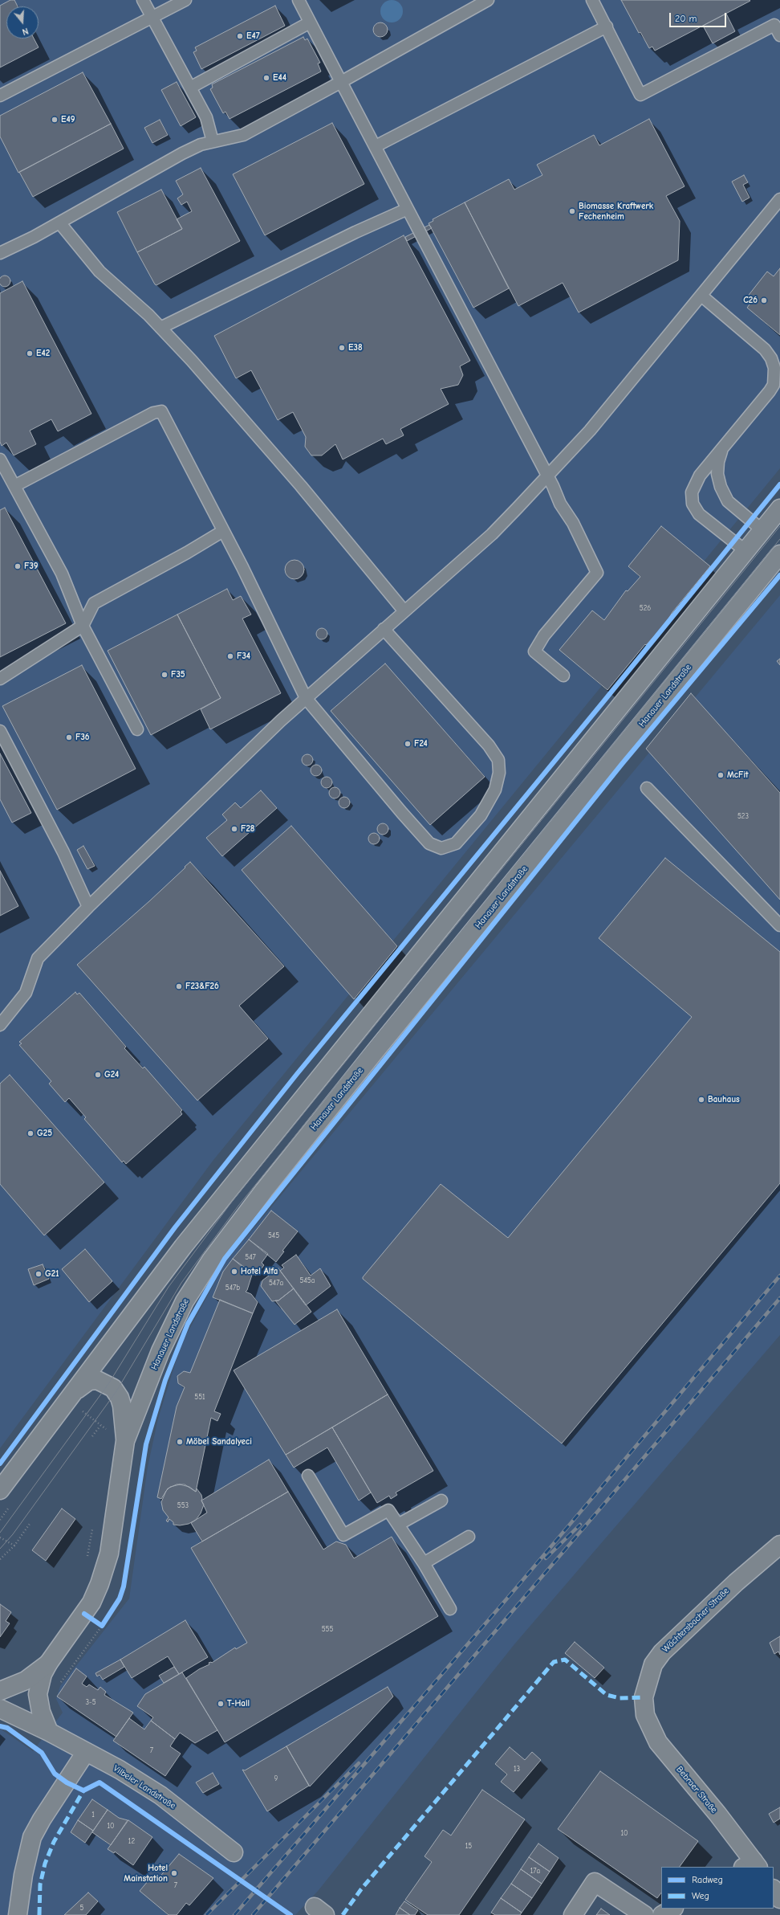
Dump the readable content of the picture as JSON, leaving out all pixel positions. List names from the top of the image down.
{
  "streets": {
    "main road": [
      "Hanauer Landstraße",
      "Wächtersbacher Straße",
      "Vilbeler Landstraße",
      "Bebraer Straße"
    ]
  },
  "crossings": [
    ["Wächtersbacher Straße", "Bebraer Straße"]
  ],
  "places": [
    "E47",
    "E44",
    "E49",
    "Biomasse Kraftwerk Fechenheim",
    "C26",
    "E38",
    "E42",
    "F39",
    "F34",
    "F35",
    "F36",
    "F24",
    "McFit",
    "F28",
    "F23&F26",
    "G24",
    "Bauhaus",
    "G25",
    "Hotel Alfa",
    "G21",
    "Möbel Sandalyeci",
    "T-Hall",
    "Hotel Mainstation"
  ],
  "house_numbers": [
    "526",
    "523",
    "545",
    "547",
    "545a",
    "547a",
    "547b",
    "551",
    "553",
    "555",
    "3-5",
    "7",
    "13",
    "9",
    "1",
    "10",
    "10",
    "12",
    "15",
    "17a",
    "7",
    "5"
  ],
  "legend": ["Radweg", "Weg"],
  "scale_bar": "20 m",
  "north": "bottom"
}
